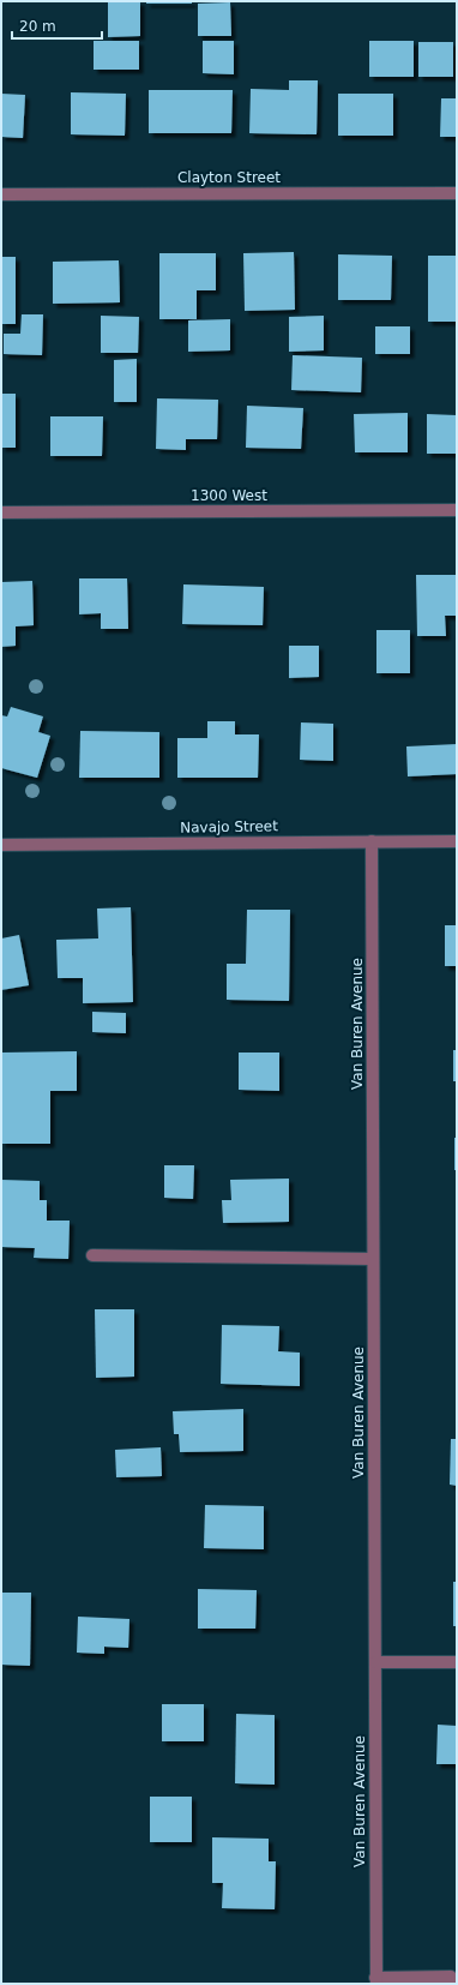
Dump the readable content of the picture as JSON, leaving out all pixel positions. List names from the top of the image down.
{
  "streets": {
    "street": [
      "Clayton Street",
      "1300 West",
      "Navajo Street",
      "Van Buren Avenue"
    ]
  },
  "crossings": [
    ["Navajo Street", "Van Buren Avenue"]
  ],
  "scale_bar": "20 m"
}
